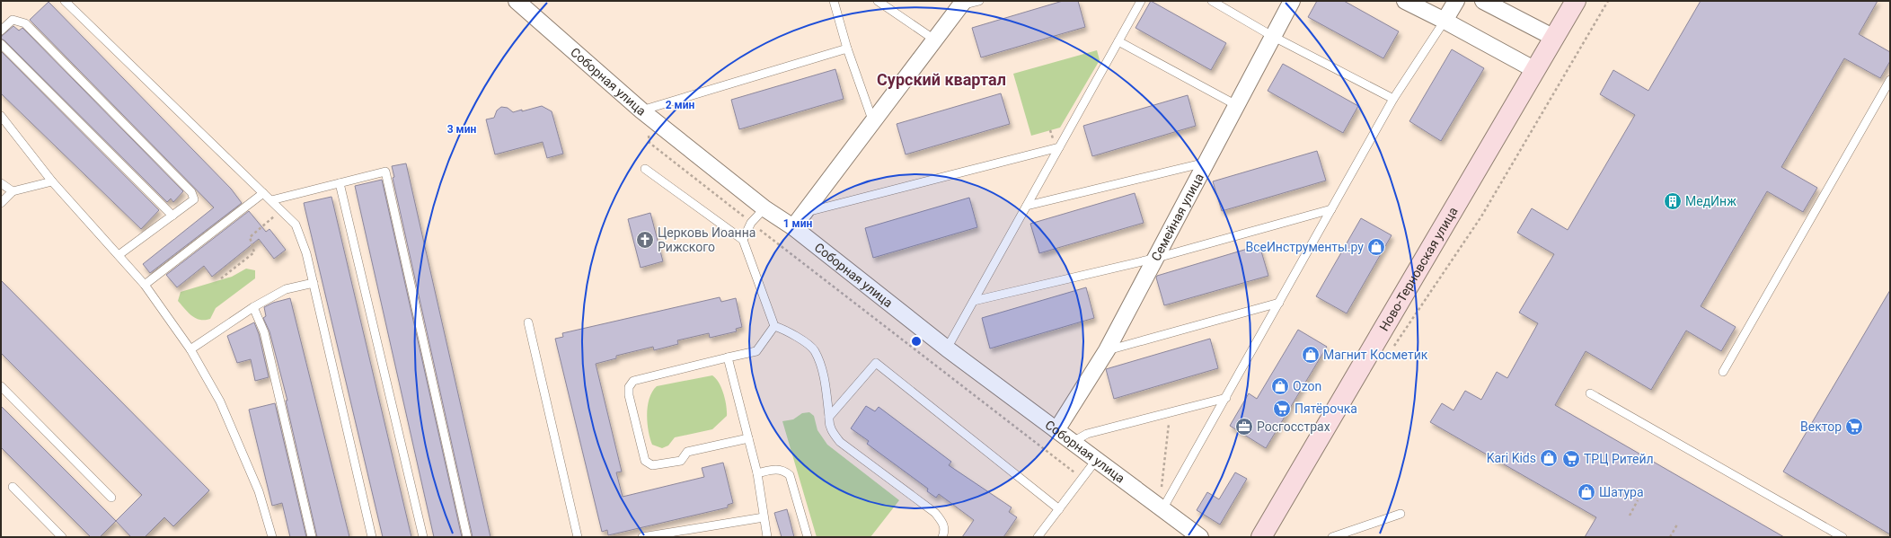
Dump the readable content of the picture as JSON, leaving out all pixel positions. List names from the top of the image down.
{
  "streets": {
    "main road": ["Ново-Терновская улица"],
    "street": ["Соборная улица", "Семейная улица"]
  },
  "crossings": [
    ["Соборная улица", "Семейная улица"]
  ],
  "districts": ["Сурский квартал"],
  "places": {
    "building": ["МедИнж"],
    "church": ["Церковь Иоанна Рижского"],
    "shop": [
      "ВсеИнструменты.ру",
      "Магнит Косметик",
      "Ozon",
      "Kari Kids",
      "Шатура"
    ],
    "supermarket": ["Пятёрочка", "Вектор", "ТРЦ Ритейл"],
    "office": ["Росгосстрах"]
  },
  "rings": ["2 мин", "3 мин", "1 мин"]
}
